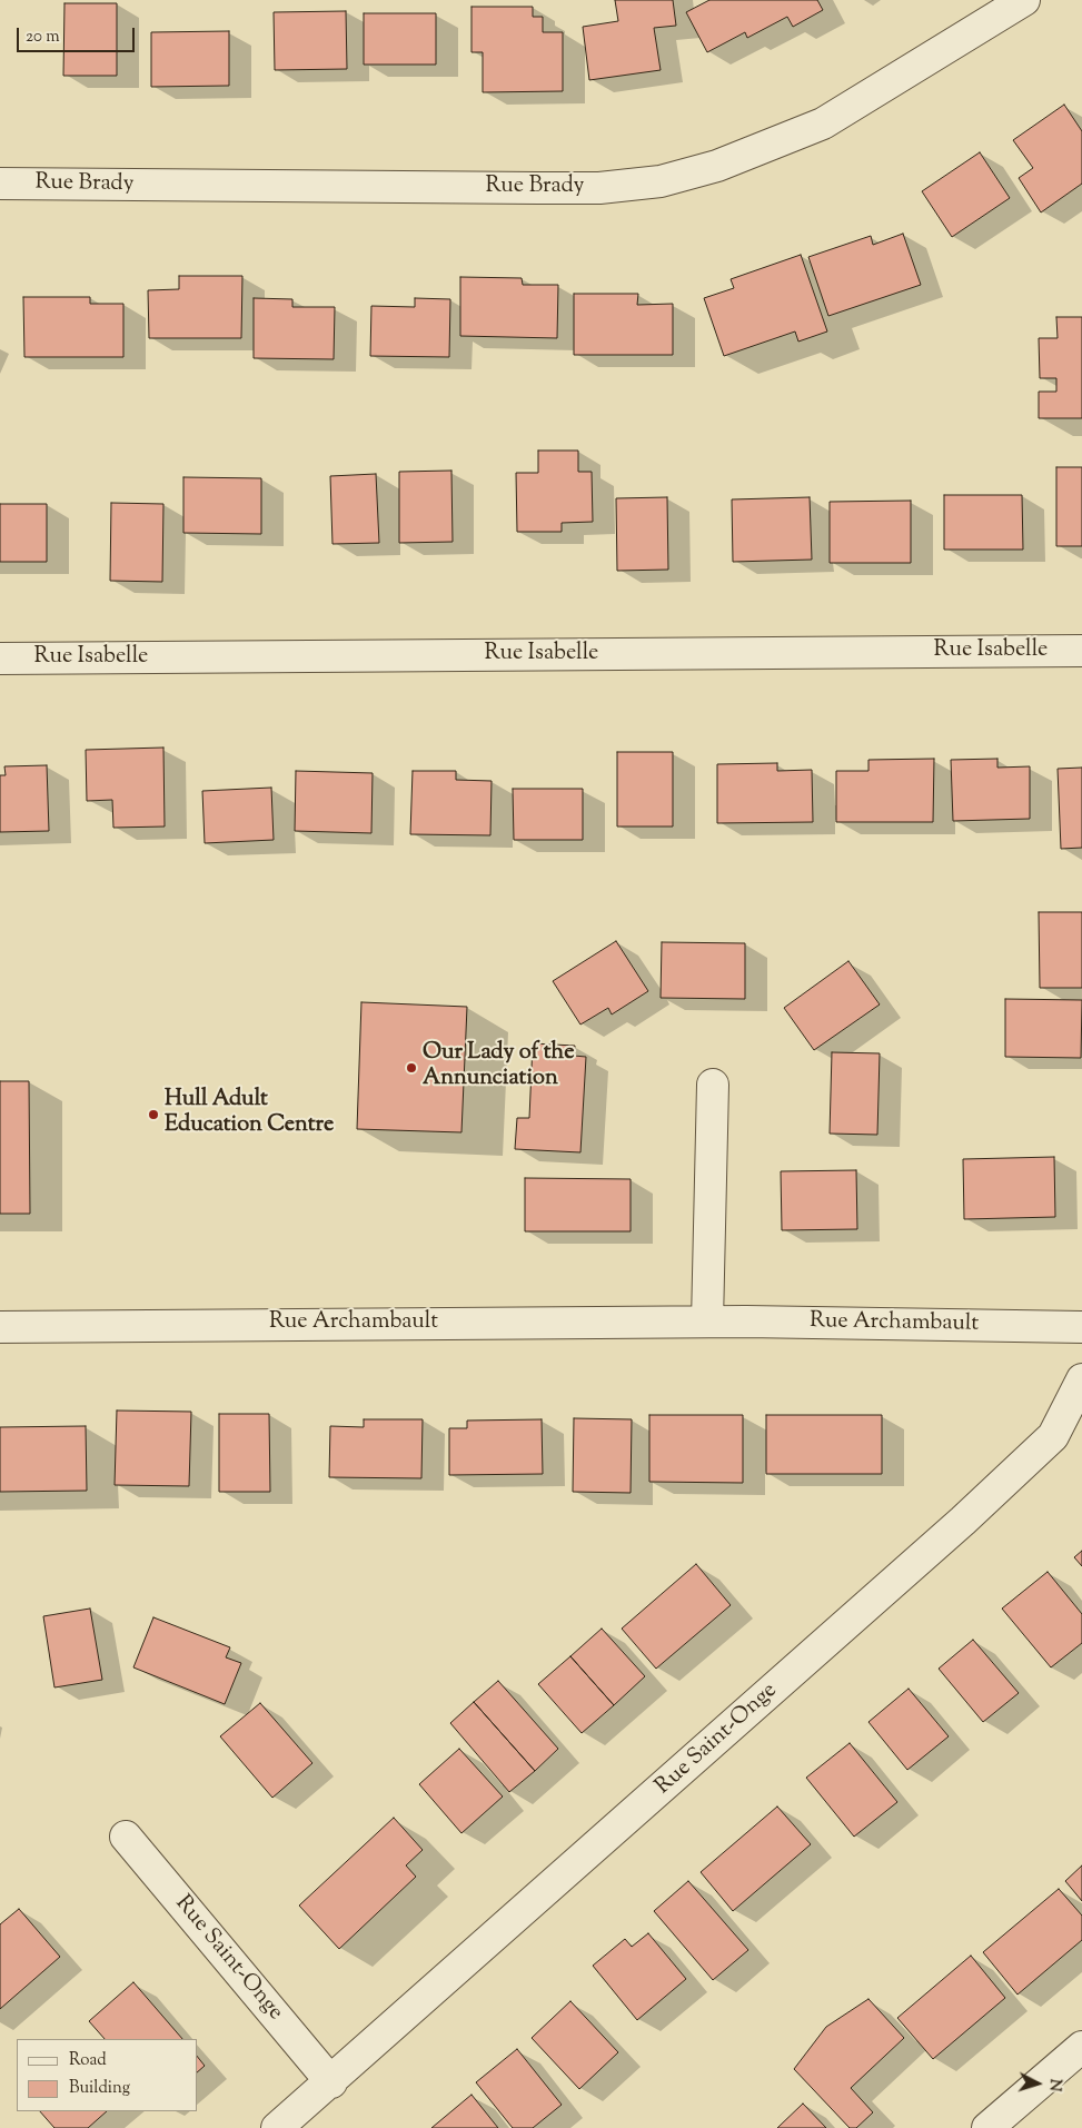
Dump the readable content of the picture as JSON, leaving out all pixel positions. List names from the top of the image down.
{
  "streets": {
    "street": [
      "Rue Brady",
      "Rue Isabelle",
      "Rue Archambault",
      "Rue Saint-Onge"
    ]
  },
  "places": ["Our Lady of the Annunciation", "Hull Adult Education Centre"],
  "legend": ["Road", "Building"],
  "scale_bar": "20 m",
  "north": "right"
}
